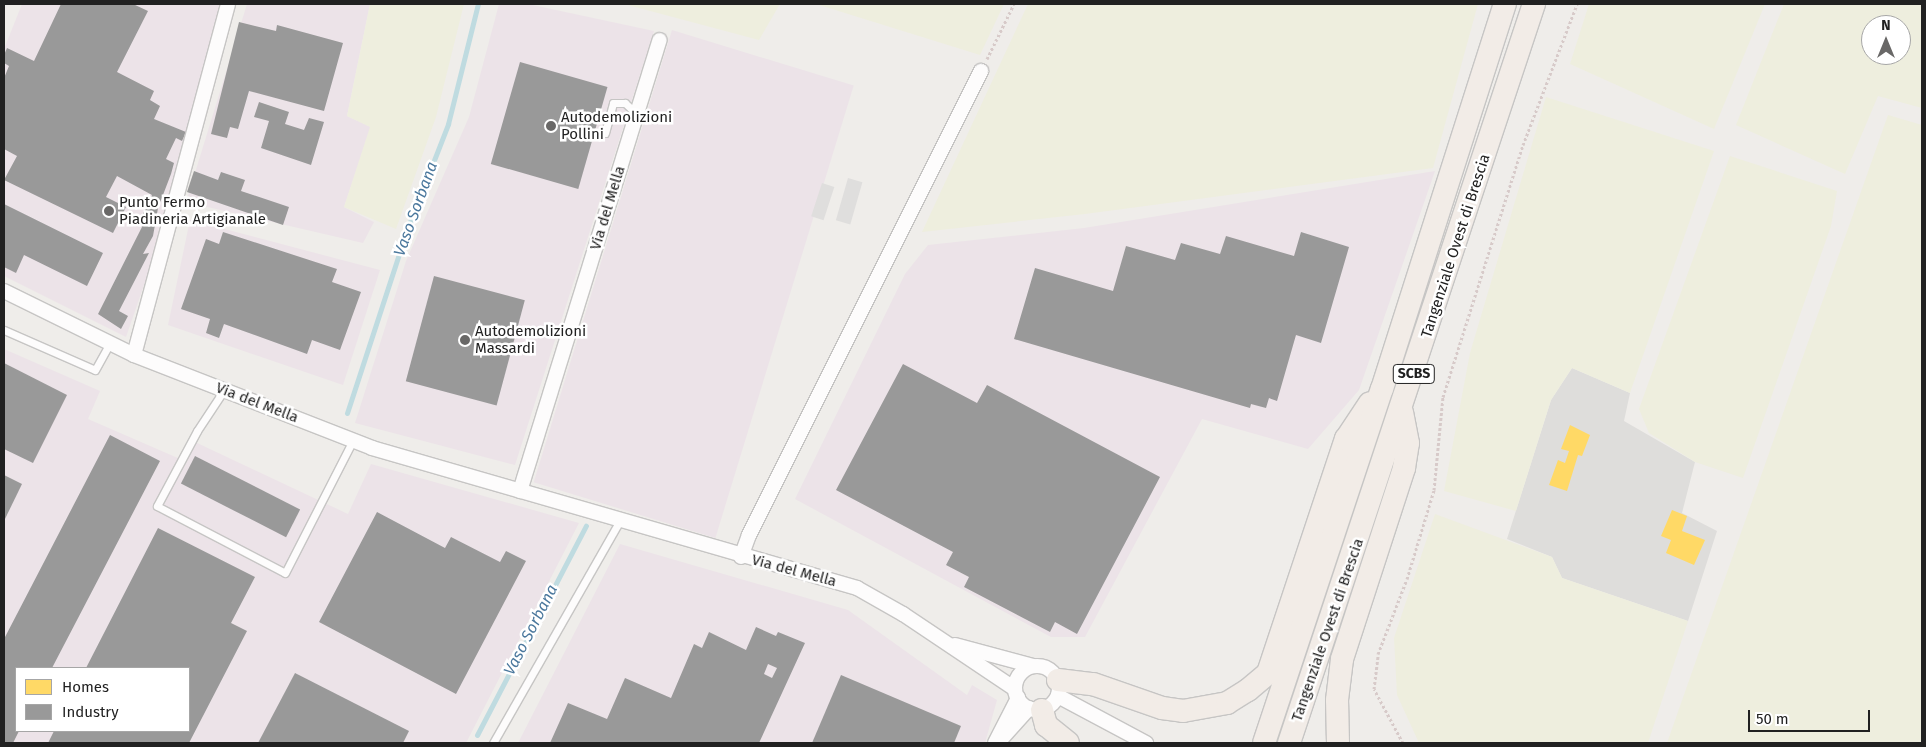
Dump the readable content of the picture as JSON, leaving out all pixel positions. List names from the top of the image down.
{
  "streets": {
    "main road": ["Tangenziale Ovest di Brescia", "SCBS"],
    "street": ["Via del Mella"]
  },
  "water": ["Vaso Sorbana"],
  "places": ["Autodemolizioni Pollini", "Punto Fermo Piadineria Artigianale", "Autodemolizioni Massardi"],
  "legend": ["Homes", "Industry"],
  "scale_bar": "50 m",
  "north": "top"
}
